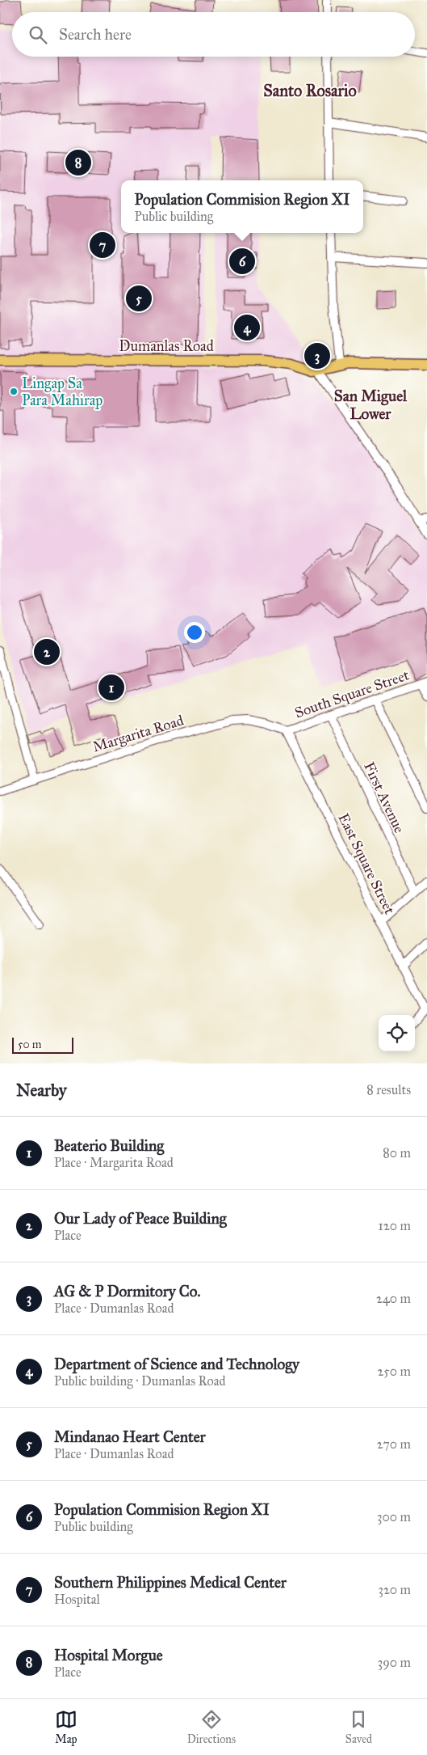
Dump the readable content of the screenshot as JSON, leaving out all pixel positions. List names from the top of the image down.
{
  "streets": {
    "main road": ["Dumanlas Road"],
    "street": [
      "South Square Street",
      "Margarita Road",
      "First Avenue",
      "East Square Street"
    ]
  },
  "crossings": [
    ["South Square Street", "Margarita Road"],
    ["South Square Street", "First Avenue"],
    ["South Square Street", "East Square Street"],
    ["Margarita Road", "East Square Street"]
  ],
  "districts": ["Santo Rosario", "San Miguel Lower"],
  "places": ["Lingap Sa Para Mahirap"],
  "scale_bar": "50 m",
  "page": {
    "search": "Search here",
    "pins": [
      "8",
      "7",
      "6",
      "5",
      "4",
      "3",
      "2",
      "1"
    ],
    "popup": ["Population Commision Region XI", "Public building"],
    "scale": "50 m",
    "heading": ["Nearby", "8 results"],
    "list": [
      {
        "mark": "1",
        "name": "Beaterio Building",
        "note": "Place · Margarita Road",
        "value": "80 m"
      },
      {
        "mark": "2",
        "name": "Our Lady of Peace Building",
        "note": "Place",
        "value": "120 m"
      },
      {
        "mark": "3",
        "name": "AG & P Dormitory Co.",
        "note": "Place · Dumanlas Road",
        "value": "240 m"
      },
      {
        "mark": "4",
        "name": "Department of Science and Technology",
        "note": "Public building · Dumanlas Road",
        "value": "250 m"
      },
      {
        "mark": "5",
        "name": "Mindanao Heart Center",
        "note": "Place · Dumanlas Road",
        "value": "270 m"
      },
      {
        "mark": "6",
        "name": "Population Commision Region XI",
        "note": "Public building",
        "value": "300 m"
      },
      {
        "mark": "7",
        "name": "Southern Philippines Medical Center",
        "note": "Hospital",
        "value": "320 m"
      },
      {
        "mark": "8",
        "name": "Hospital Morgue",
        "note": "Place",
        "value": "390 m"
      }
    ],
    "nav": ["Map", "Directions", "Saved"]
  }
}
